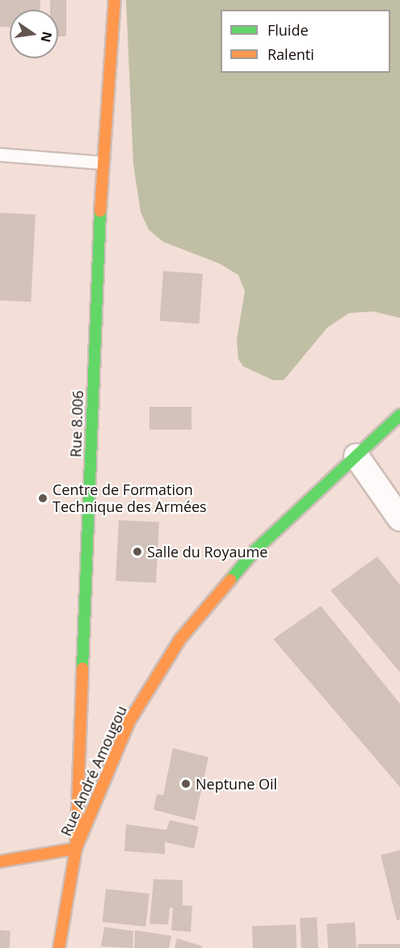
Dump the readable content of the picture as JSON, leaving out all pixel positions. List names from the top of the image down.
{
  "streets": {
    "street": ["Rue 8.006", "Rue André Amougou"]
  },
  "crossings": [
    ["Rue 8.006", "Rue André Amougou"]
  ],
  "places": ["Centre de Formation Technique des Armées", "Salle du Royaume", "Neptune Oil"],
  "legend": ["Fluide", "Ralenti"],
  "north": "right"
}
